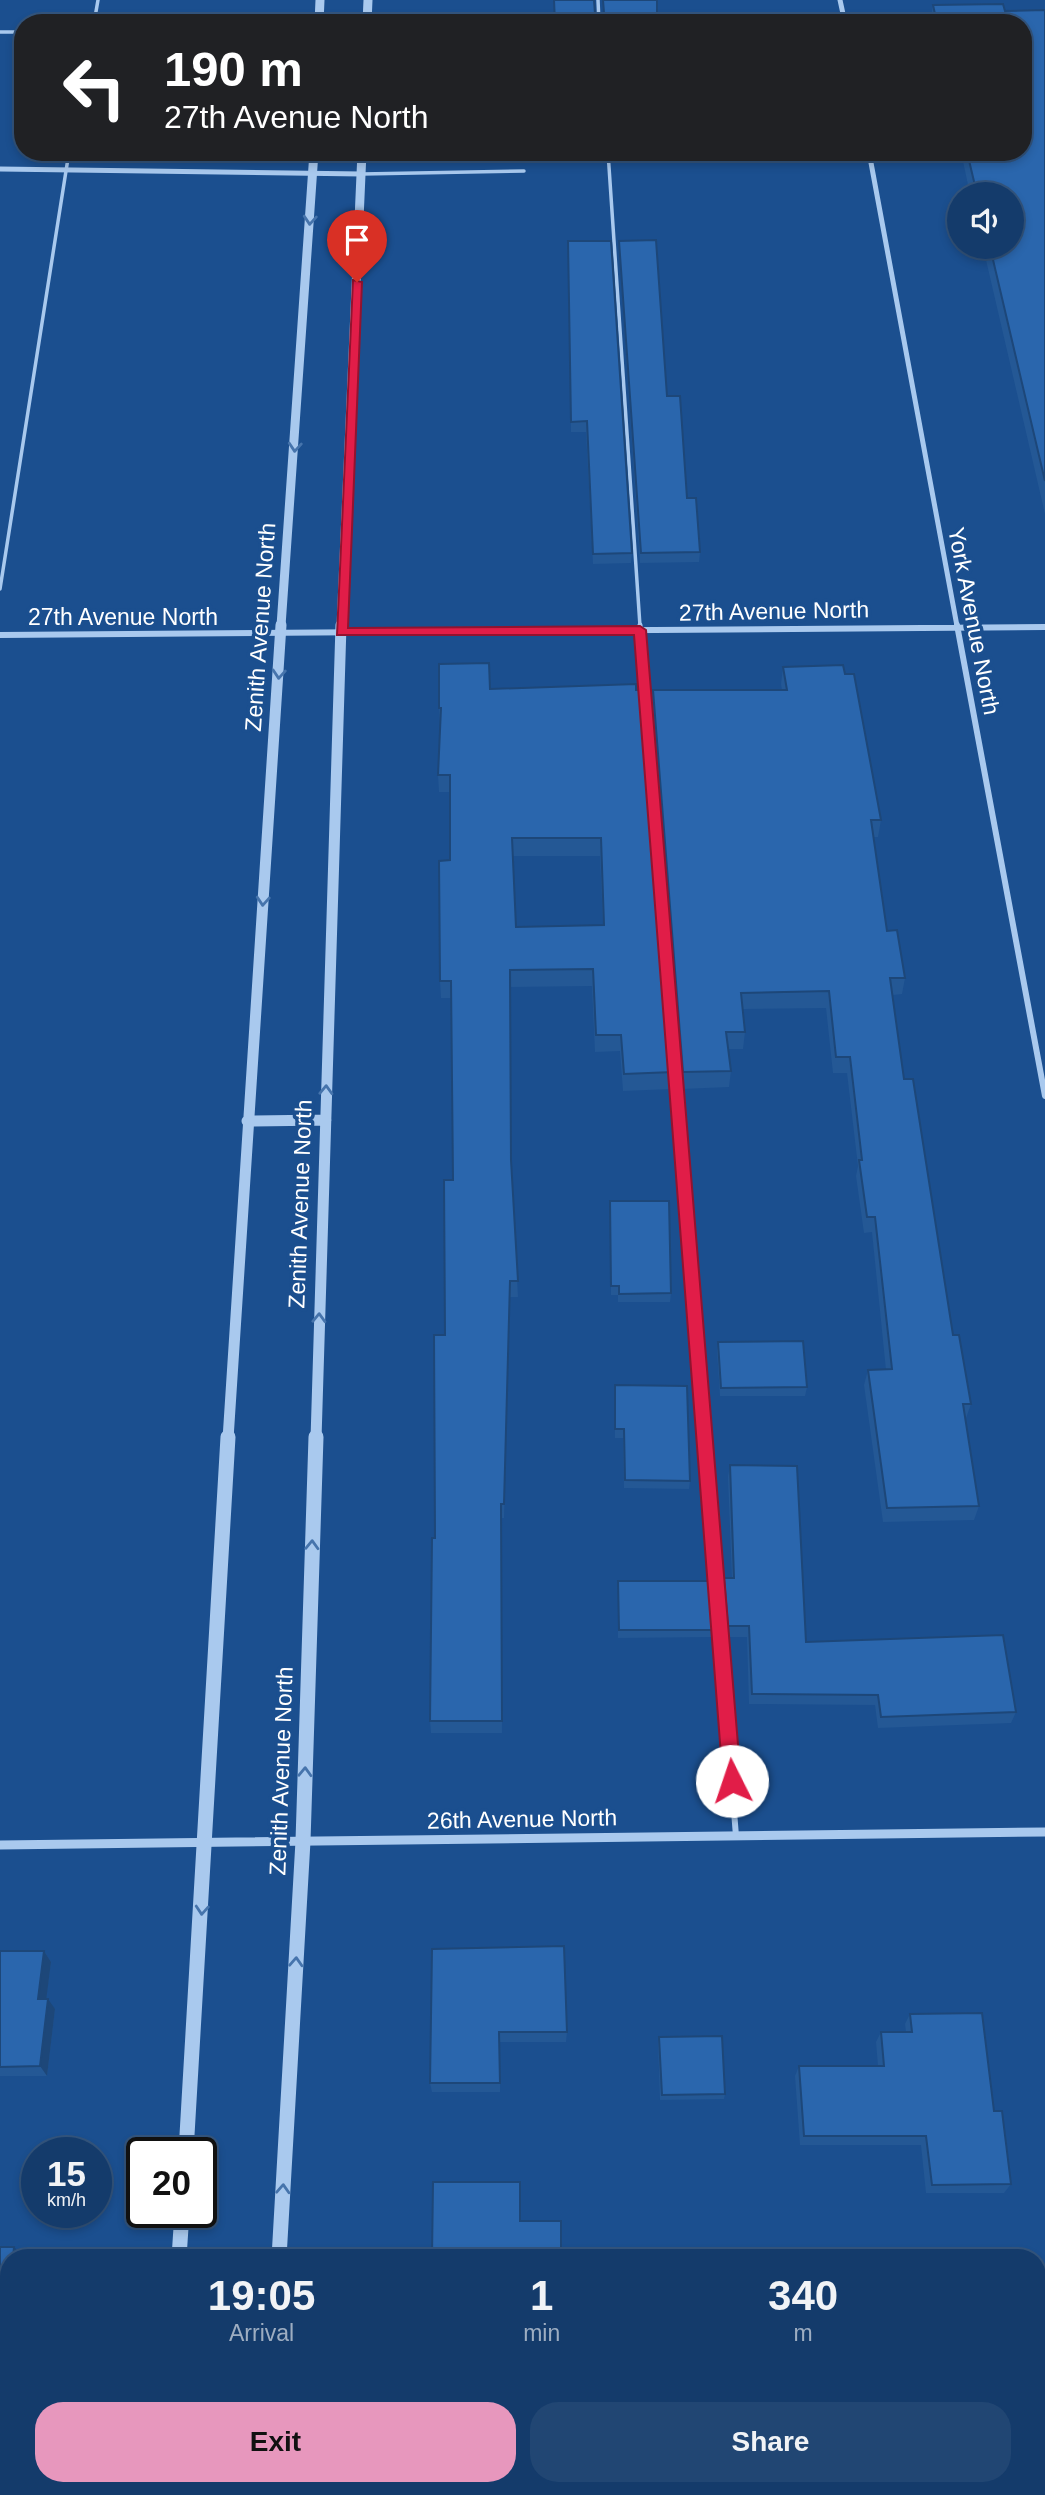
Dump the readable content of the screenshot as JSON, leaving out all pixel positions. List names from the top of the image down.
{
  "streets": {
    "street": [
      "27th Avenue North",
      "York Avenue North",
      "Zenith Avenue North",
      "26th Avenue North"
    ]
  },
  "crossings": [
    ["27th Avenue North", "York Avenue North"],
    ["27th Avenue North", "Zenith Avenue North"],
    ["Zenith Avenue North", "26th Avenue North"]
  ],
  "page": {
    "turn": ["190 m", "27th Avenue North"],
    "speed": "15 km/h",
    "limit": "20",
    "eta": [
      "19:05",
      "Arrival",
      "1",
      "min",
      "340",
      "m"
    ],
    "buttons": ["Exit", "Share"]
  }
}
